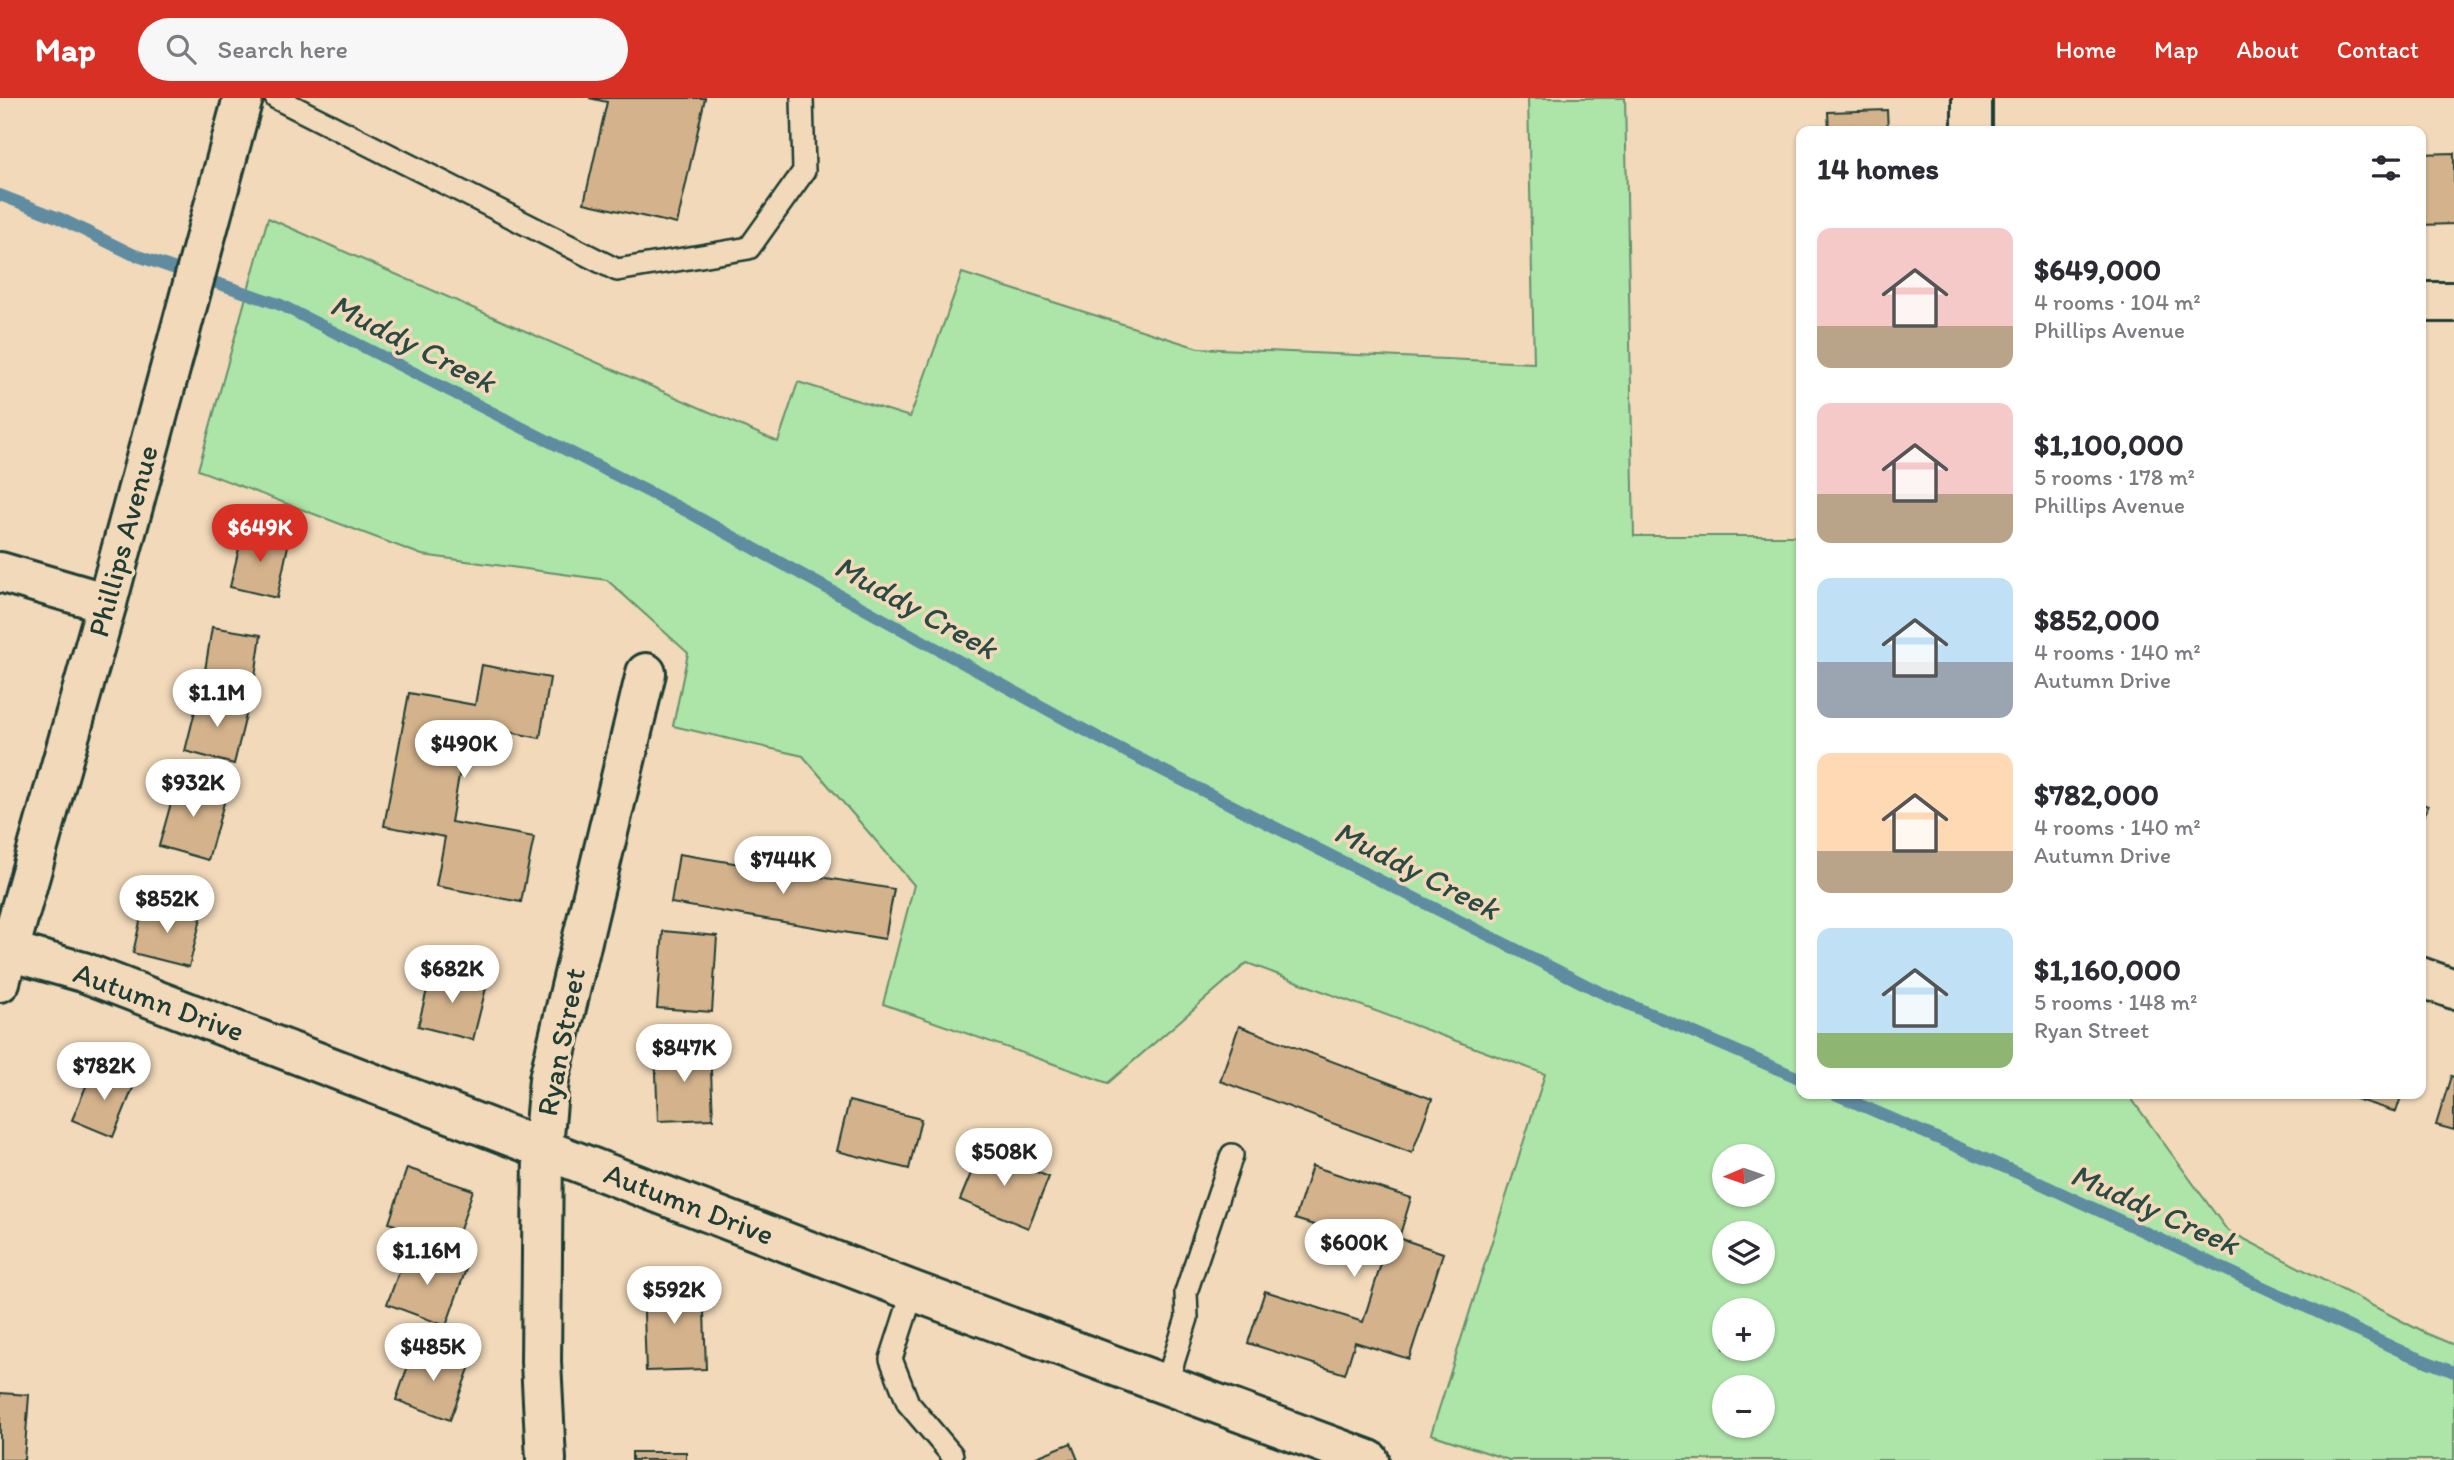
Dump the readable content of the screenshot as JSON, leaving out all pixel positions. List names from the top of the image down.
{
  "streets": {
    "street": ["Phillips Avenue", "Autumn Drive", "Ryan Street"]
  },
  "crossings": [
    ["Phillips Avenue", "Autumn Drive"],
    ["Autumn Drive", "Ryan Street"]
  ],
  "water": ["Muddy Creek"],
  "north": "left",
  "page": {
    "header": "Map",
    "search": "Search here",
    "nav": [
      "Home",
      "Map",
      "About",
      "Contact"
    ],
    "heading": "14 homes",
    "list": [
      {
        "name": "$649,000",
        "note": "4 rooms · 104 m² · Phillips Avenue"
      },
      {
        "name": "$1,100,000",
        "note": "5 rooms · 178 m² · Phillips Avenue"
      },
      {
        "name": "$852,000",
        "note": "4 rooms · 140 m² · Autumn Drive"
      },
      {
        "name": "$782,000",
        "note": "4 rooms · 140 m² · Autumn Drive"
      },
      {
        "name": "$1,160,000",
        "note": "5 rooms · 148 m² · Ryan Street"
      }
    ],
    "price": [
      "$649K",
      "$1.1M",
      "$490K",
      "$932K",
      "$744K",
      "$852K",
      "$682K",
      "$847K",
      "$782K",
      "$508K",
      "$600K",
      "$1.16M",
      "$592K",
      "$485K"
    ],
    "map_buttons": ["+", "−"]
  }
}
